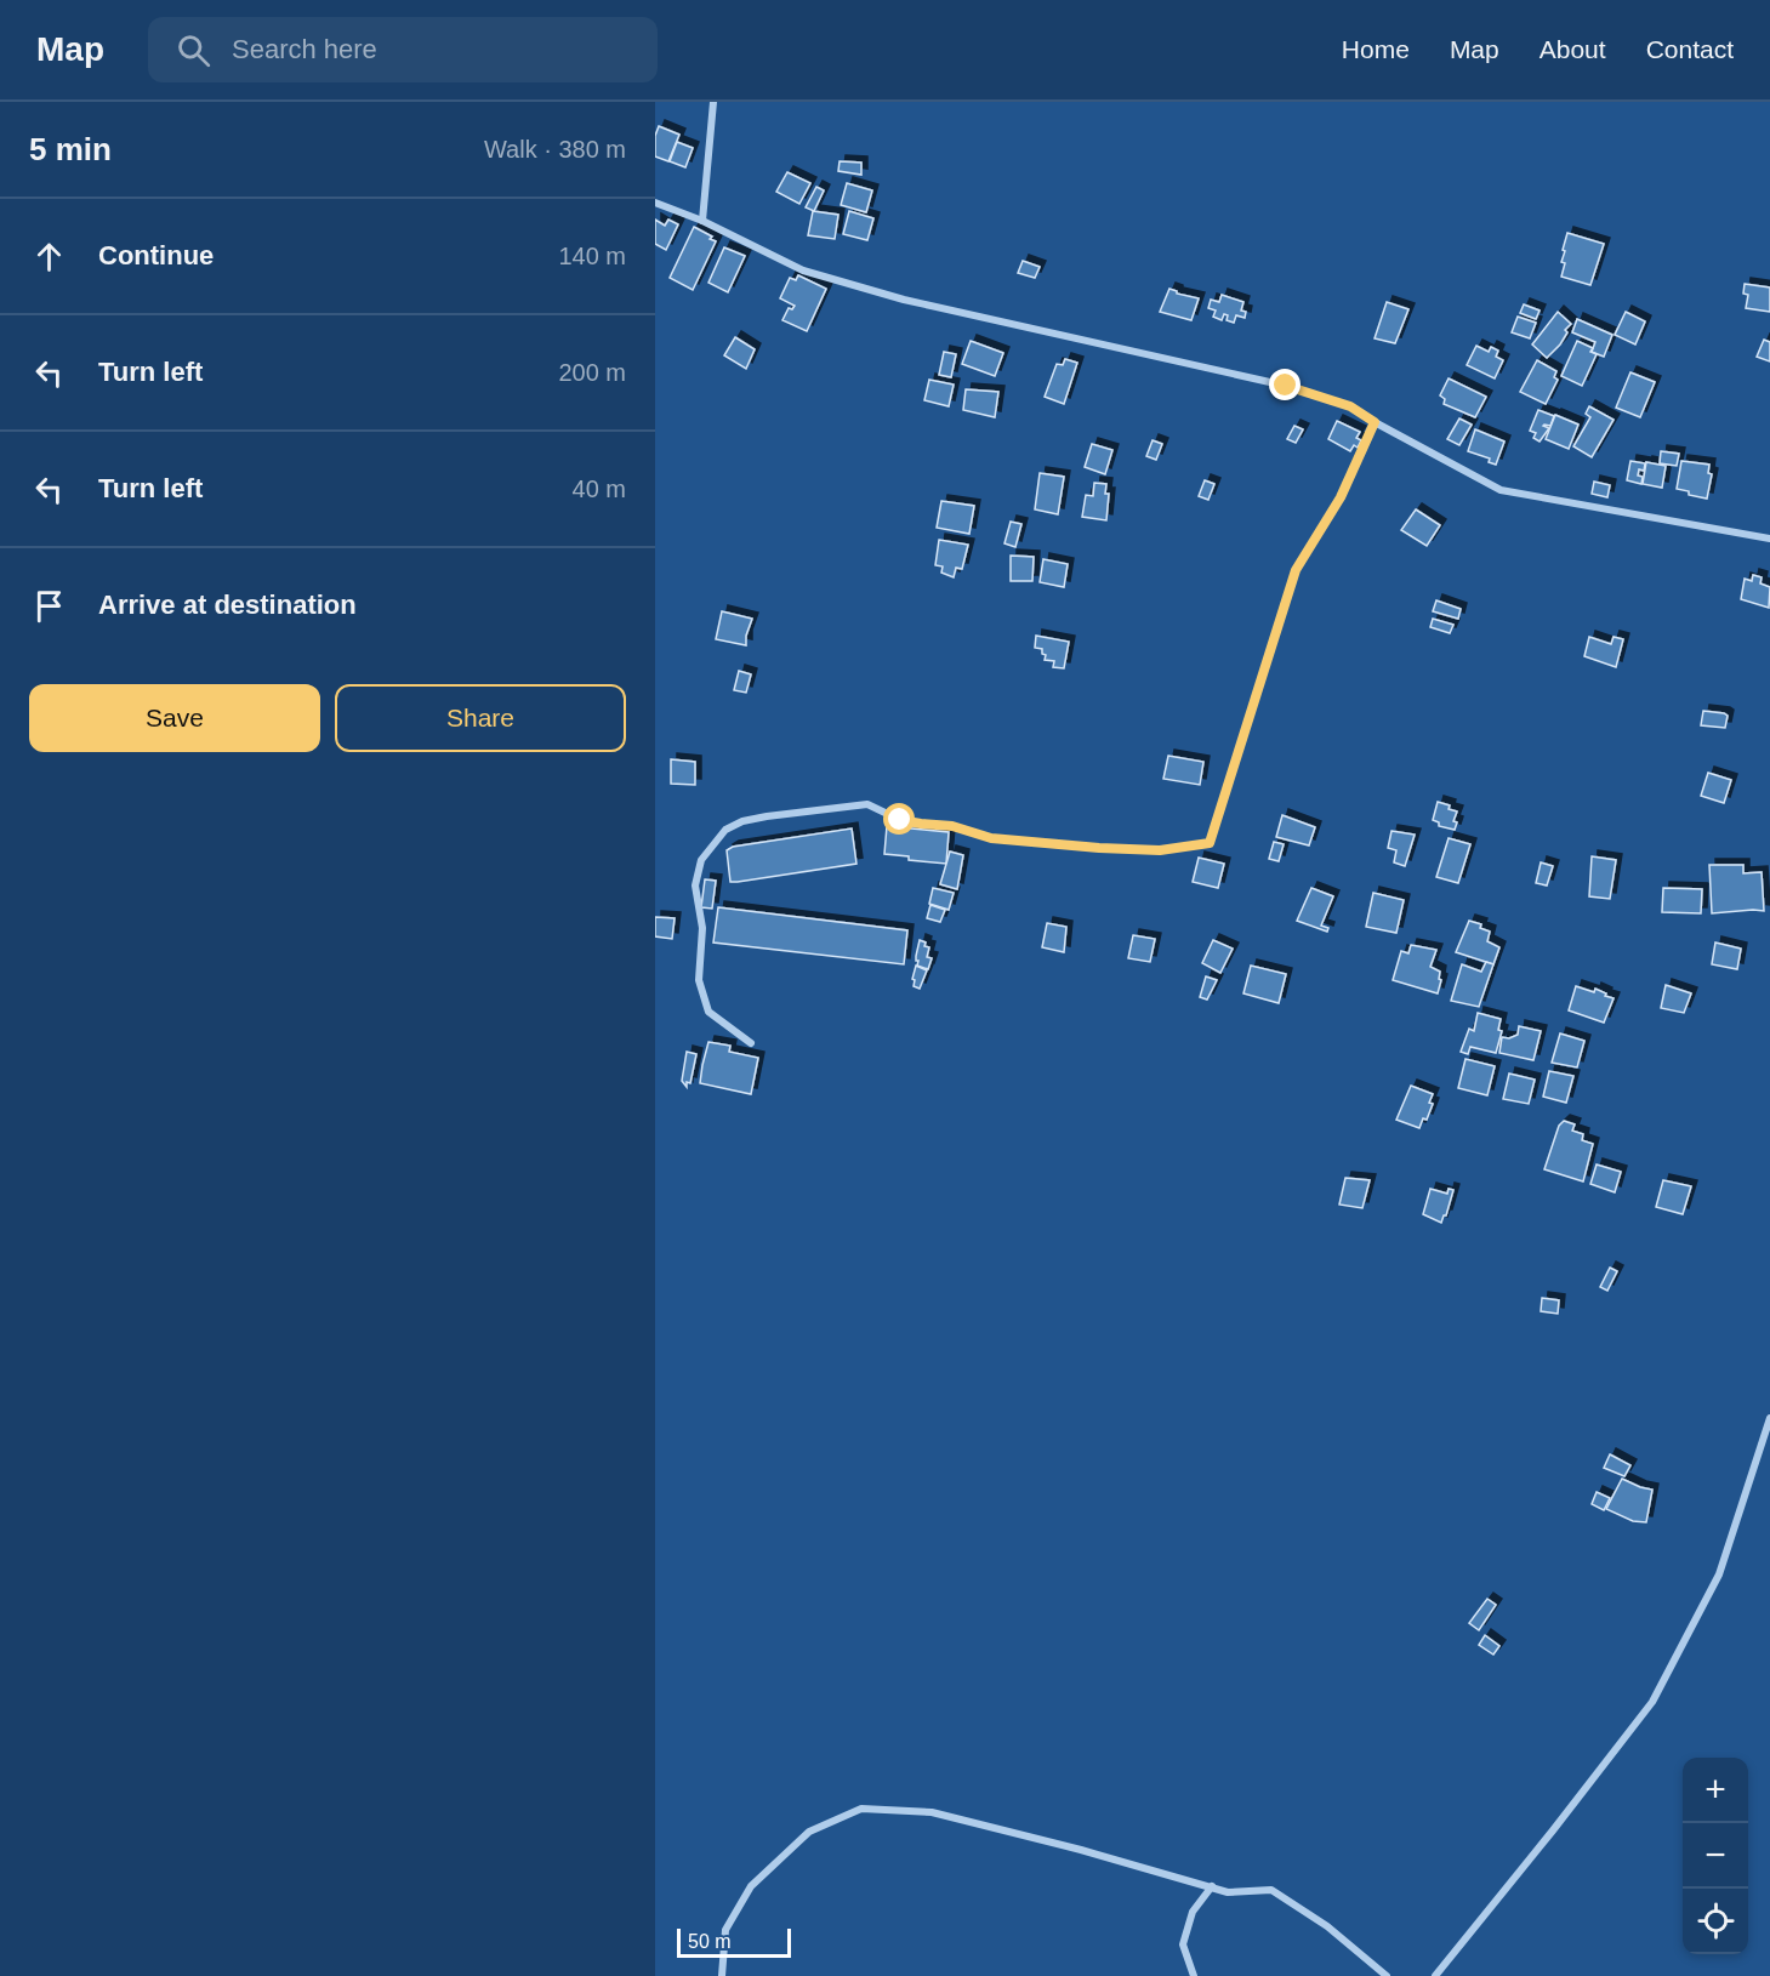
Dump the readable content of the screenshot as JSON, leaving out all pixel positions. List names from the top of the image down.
{
  "scale_bar": "50 m",
  "page": {
    "header": "Map",
    "search": "Search here",
    "nav": [
      "Home",
      "Map",
      "About",
      "Contact"
    ],
    "heading": ["5 min", "Walk · 380 m"],
    "list": [
      ["Continue", "140 m"],
      ["Turn left", "200 m"],
      ["Turn left", "40 m"],
      "Arrive at destination"
    ],
    "buttons": ["Save", "Share"],
    "map_buttons": ["+", "−"],
    "scale": "50 m"
  }
}
